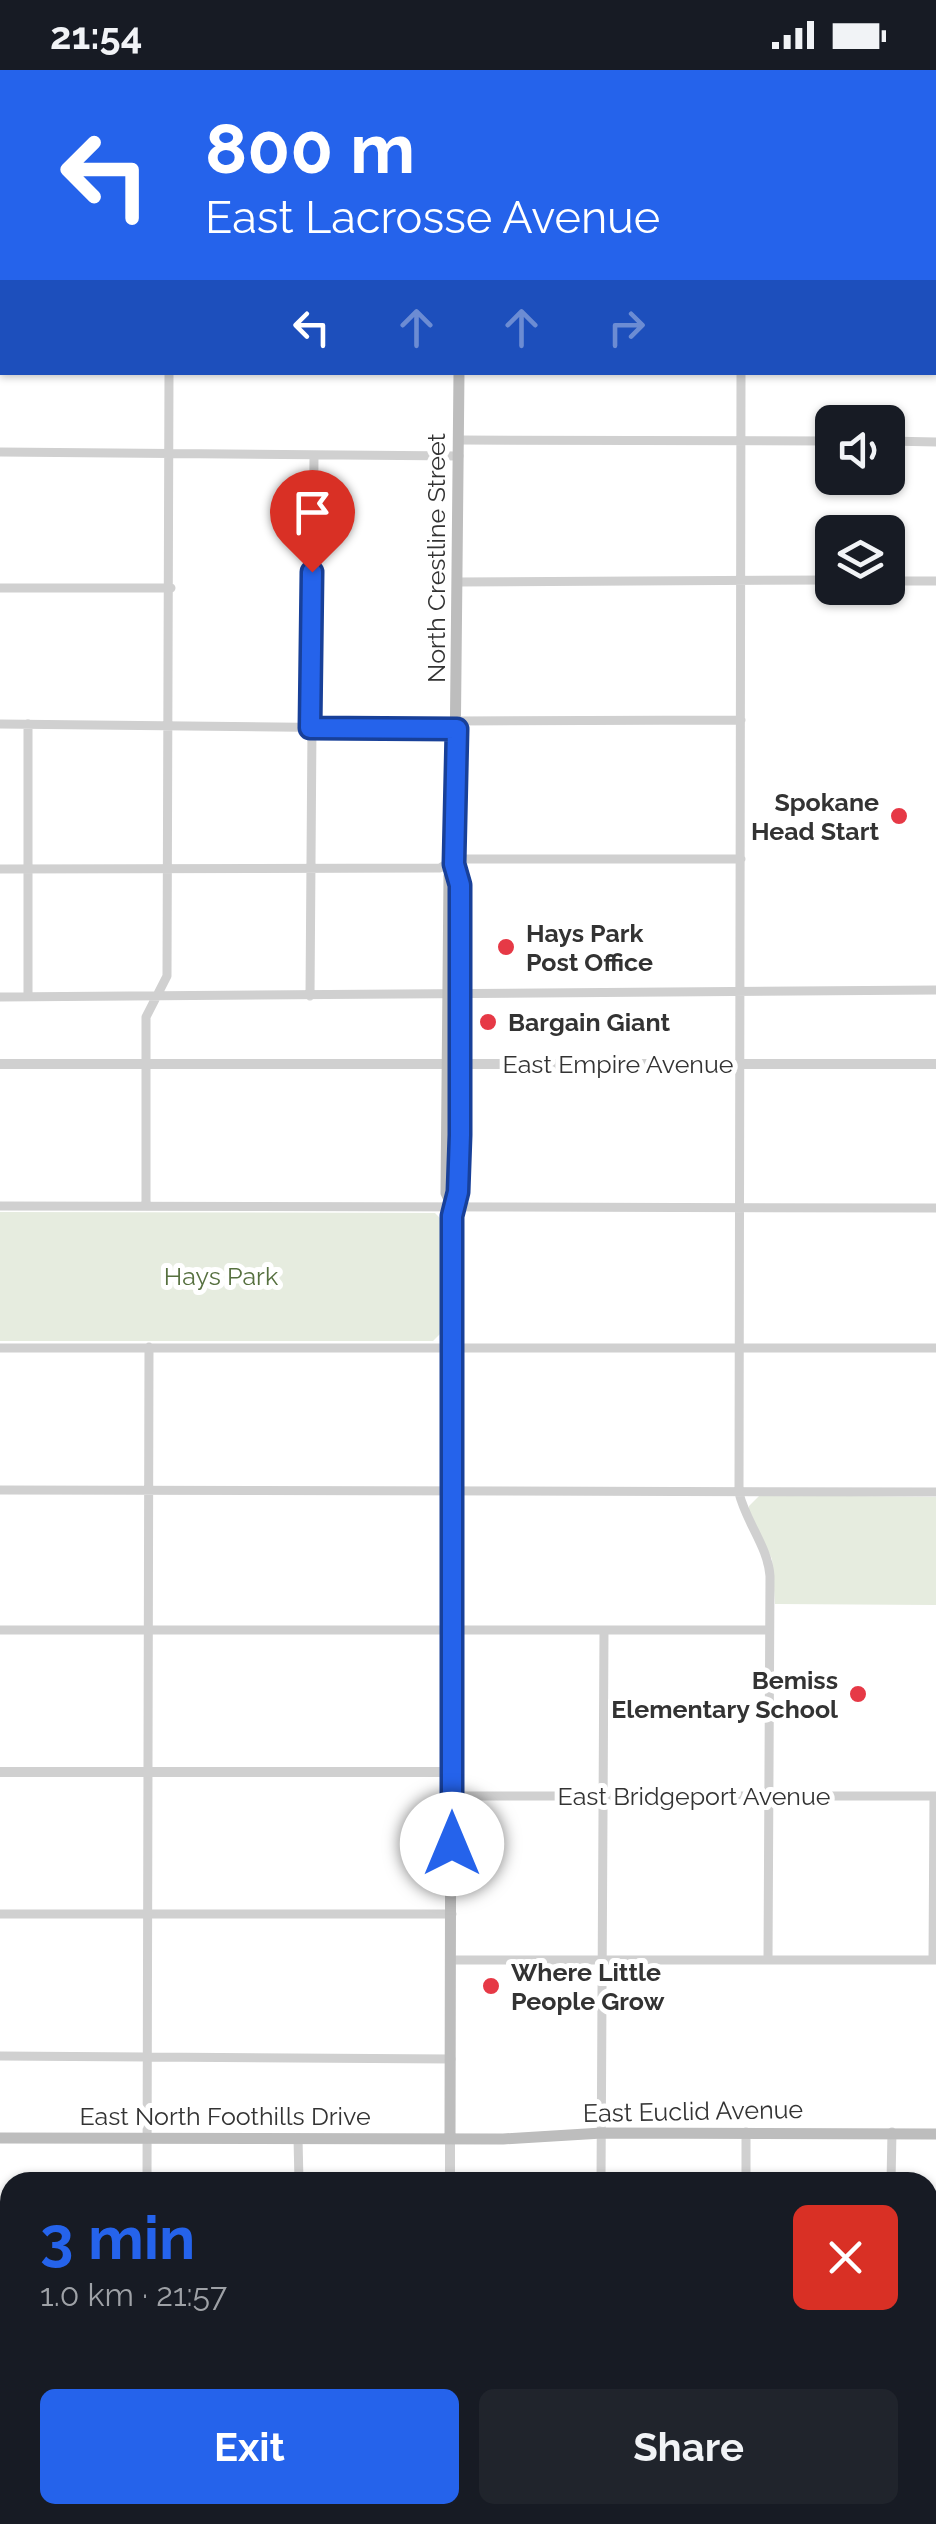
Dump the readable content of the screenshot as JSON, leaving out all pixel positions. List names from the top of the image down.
{
  "streets": {
    "main road": ["North Crestline Street", "East Euclid Avenue", "East North Foothills Drive"],
    "street": ["East Empire Avenue", "East Bridgeport Avenue"]
  },
  "crossings": [
    ["North Crestline Street", "East Empire Avenue"],
    ["North Crestline Street", "East Bridgeport Avenue"],
    ["North Crestline Street", "East Euclid Avenue"],
    ["North Crestline Street", "East North Foothills Drive"],
    ["East Euclid Avenue", "East North Foothills Drive"]
  ],
  "parks": ["Hays Park"],
  "places": [
    "Spokane Head Start",
    "Hays Park Post Office",
    "Bargain Giant",
    "Bemiss Elementary School",
    "Where Little People Grow"
  ],
  "page": {
    "status": "21:54",
    "turn": ["800 m", "East Lacrosse Avenue"],
    "heading": ["3 min", "1.0 km · 21:57"],
    "buttons": ["Exit", "Share"]
  }
}
